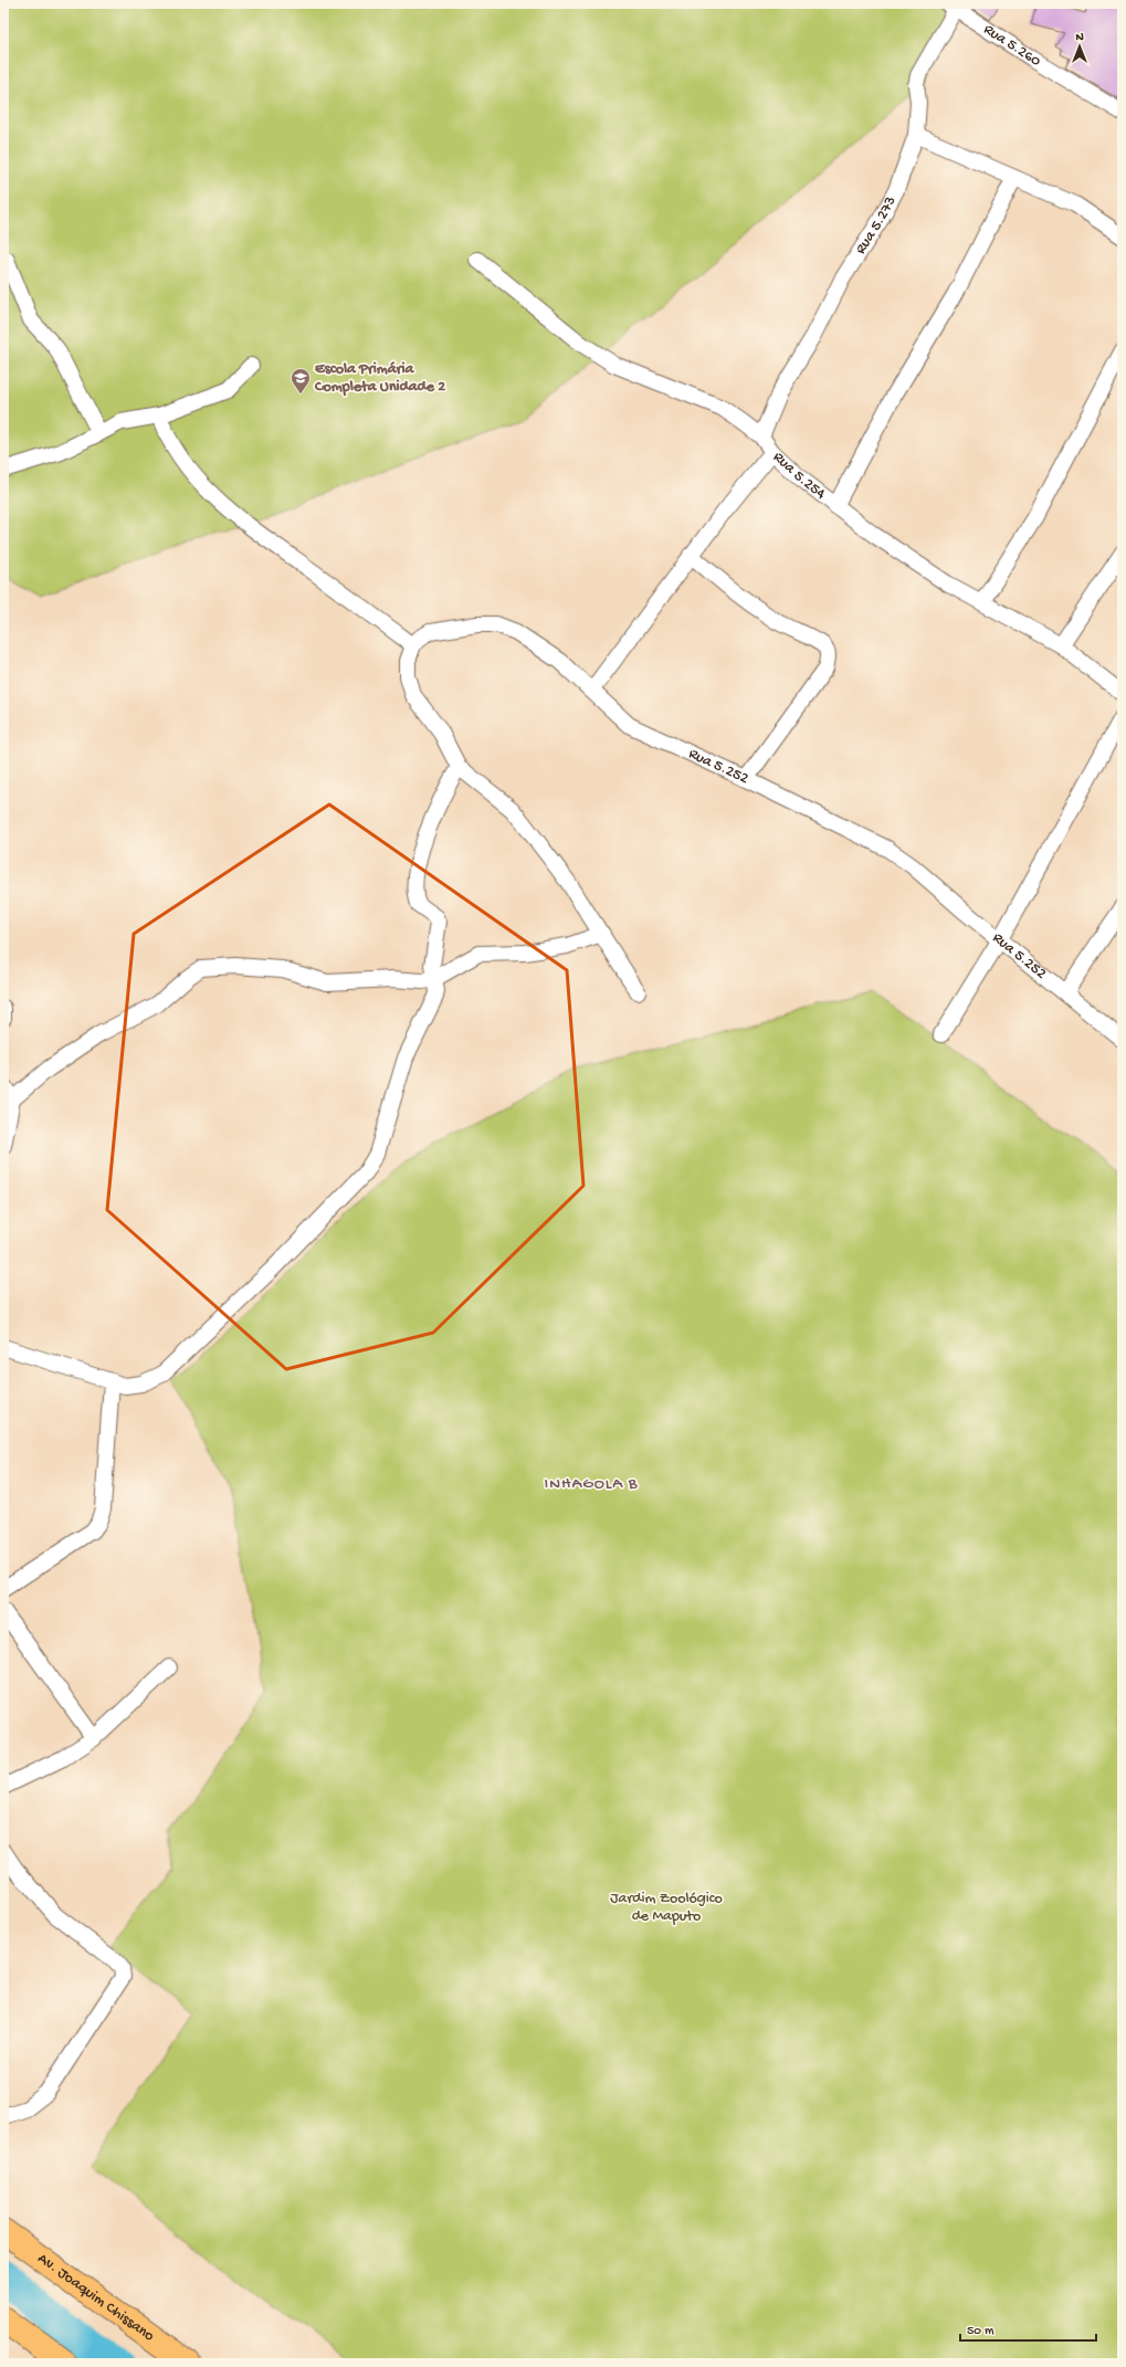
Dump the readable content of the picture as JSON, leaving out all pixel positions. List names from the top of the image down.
{
  "streets": {
    "main road": ["Av. Joaquim Chissano"],
    "street": [
      "Rua 5.260",
      "Rua 5.273",
      "Rua 5.254",
      "Rua 5.252"
    ]
  },
  "crossings": [
    ["Rua 5.260", "Rua 5.273"],
    ["Rua 5.273", "Rua 5.254"]
  ],
  "districts": ["INHAGOLA B"],
  "parks": ["Jardim Zoológico de Maputo"],
  "places": {
    "school or university": ["Escola Primária Completa Unidade 2"]
  },
  "scale_bar": "50 m",
  "north": "top"
}
